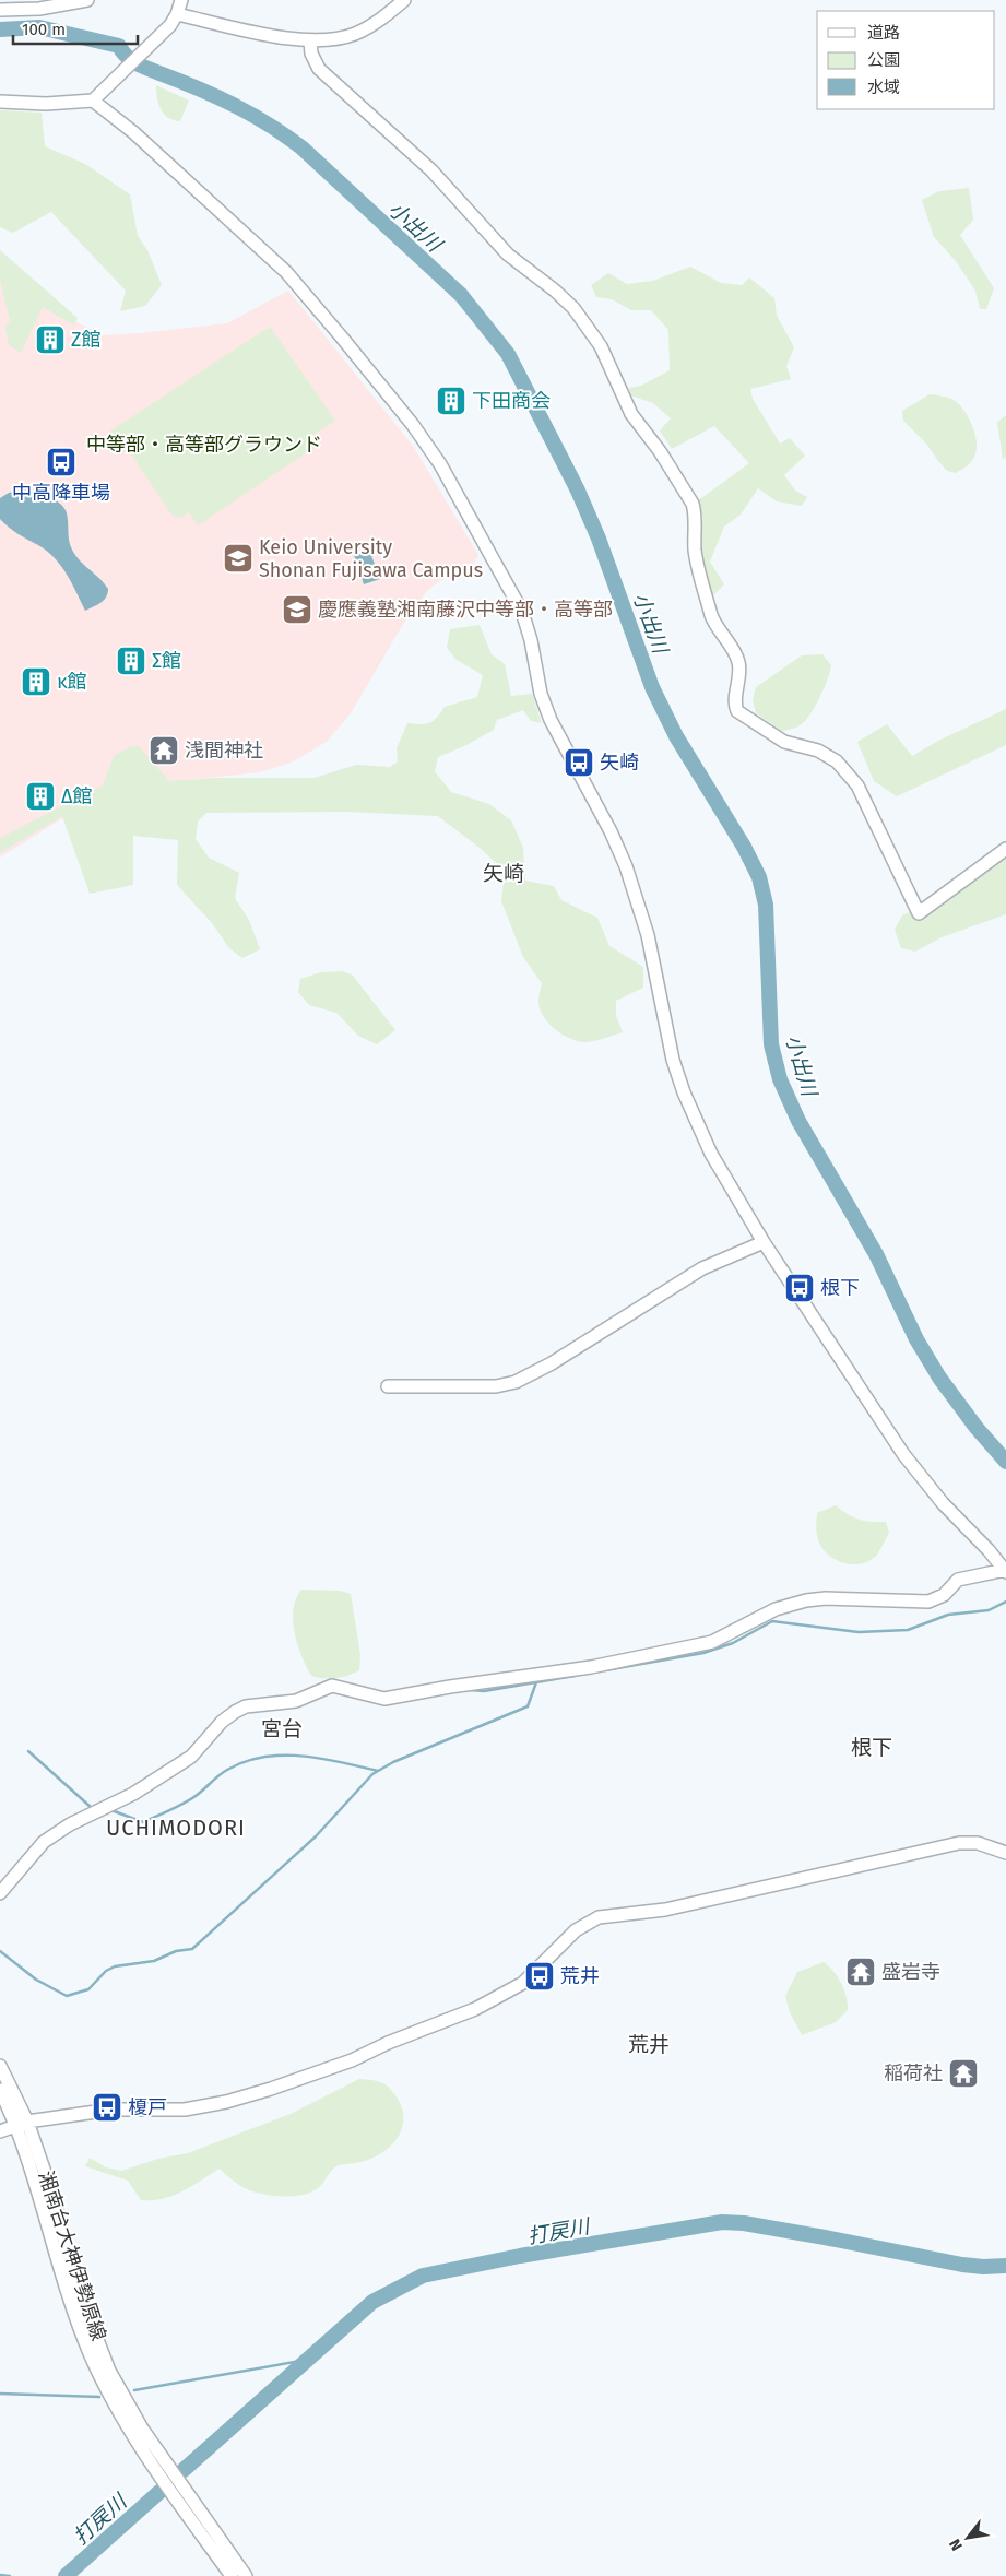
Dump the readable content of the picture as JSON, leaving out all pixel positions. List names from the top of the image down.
{
  "streets": {
    "street": ["湘南台大神伊勢原線"]
  },
  "districts": [
    "矢崎",
    "宮台",
    "根下",
    "UCHIMODORI",
    "荒井"
  ],
  "water": ["小出川", "打戻川"],
  "parks": ["中等部・高等部グラウンド"],
  "places": {
    "building": [
      "Ζ館",
      "下田商会",
      "Σ館",
      "κ館",
      "Δ館"
    ],
    "bus stop": [
      "中高降車場",
      "矢崎",
      "根下",
      "荒井",
      "榎戸"
    ],
    "school or university": ["Keio University Shonan Fujisawa Campus", "慶應義塾湘南藤沢中等部・高等部"],
    "temple": ["浅間神社", "盛岩寺", "稲荷社"]
  },
  "legend": ["道路", "公園", "水域"],
  "scale_bar": "100 m",
  "north": "bottom left"
}
